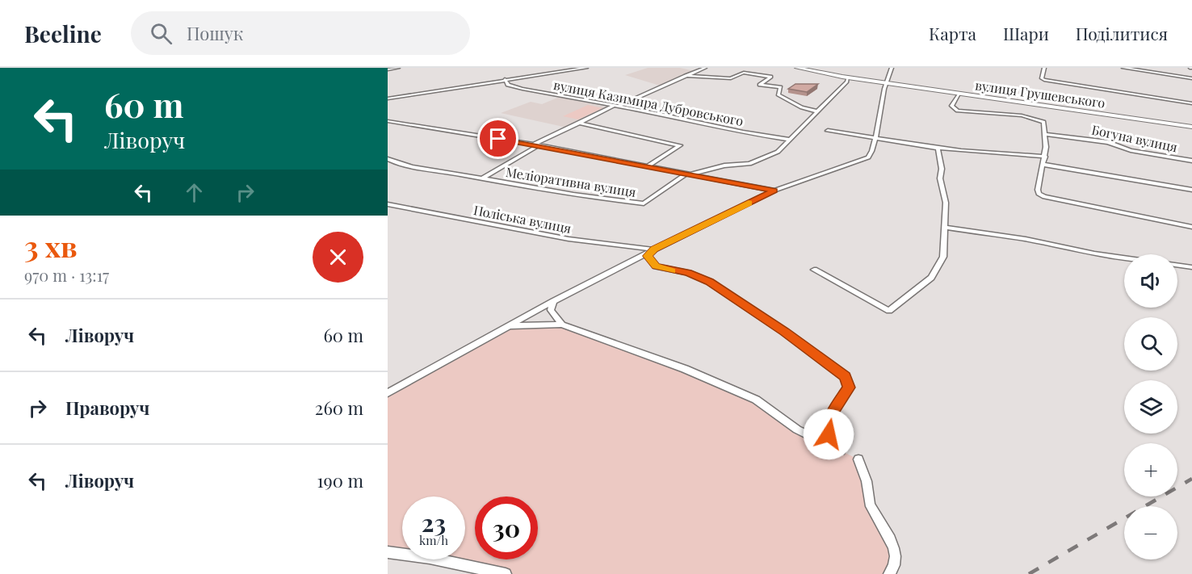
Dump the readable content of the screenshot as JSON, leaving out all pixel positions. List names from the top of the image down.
{
  "streets": {
    "main road": ["вулиця Грушевського"],
    "street": [
      "вулиця Казимира Дубровського",
      "Богуна вулиця",
      "Меліоративна вулиця",
      "Поліська вулиця"
    ]
  },
  "page": {
    "header": "Beeline",
    "search": "Пошук",
    "nav": ["Карта", "Шари", "Поділитися"],
    "turn": ["60 m", "Ліворуч"],
    "heading": ["3 хв", "970 m · 13:17"],
    "map_buttons": ["+", "−"],
    "list": [
      {
        "name": "Ліворуч",
        "value": "60 m"
      },
      {
        "name": "Праворуч",
        "value": "260 m"
      },
      {
        "name": "Ліворуч",
        "value": "190 m"
      }
    ],
    "speed": "23 km/h",
    "limit": "30"
  }
}
